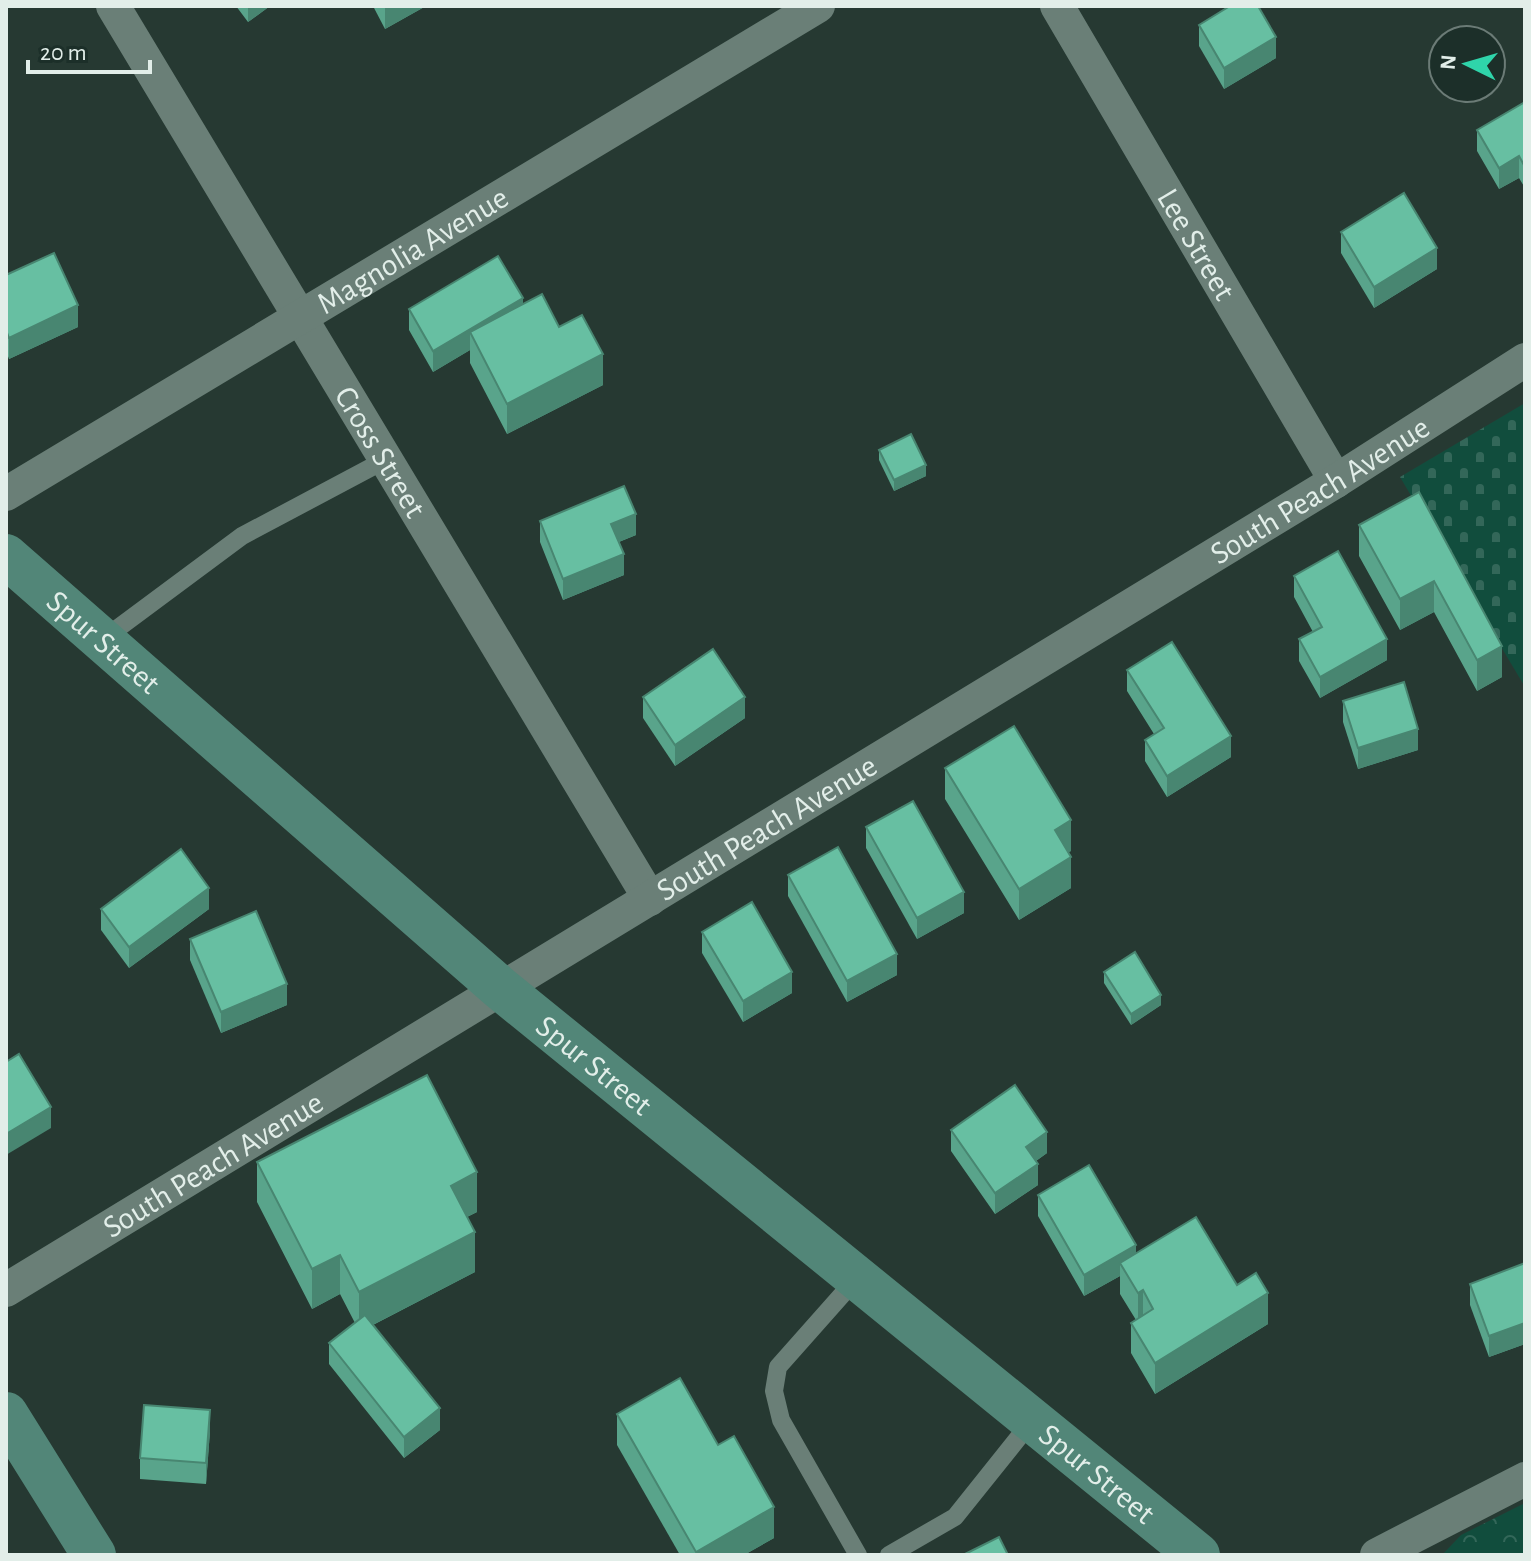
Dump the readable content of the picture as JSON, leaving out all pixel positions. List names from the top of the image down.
{
  "streets": {
    "main road": ["Spur Street"],
    "street": [
      "Lee Street",
      "Magnolia Avenue",
      "Cross Street",
      "South Peach Avenue"
    ]
  },
  "crossings": [
    ["Lee Street", "South Peach Avenue"],
    ["Magnolia Avenue", "Cross Street"],
    ["Cross Street", "South Peach Avenue"],
    ["South Peach Avenue", "Spur Street"]
  ],
  "scale_bar": "20 m",
  "north": "left"
}
